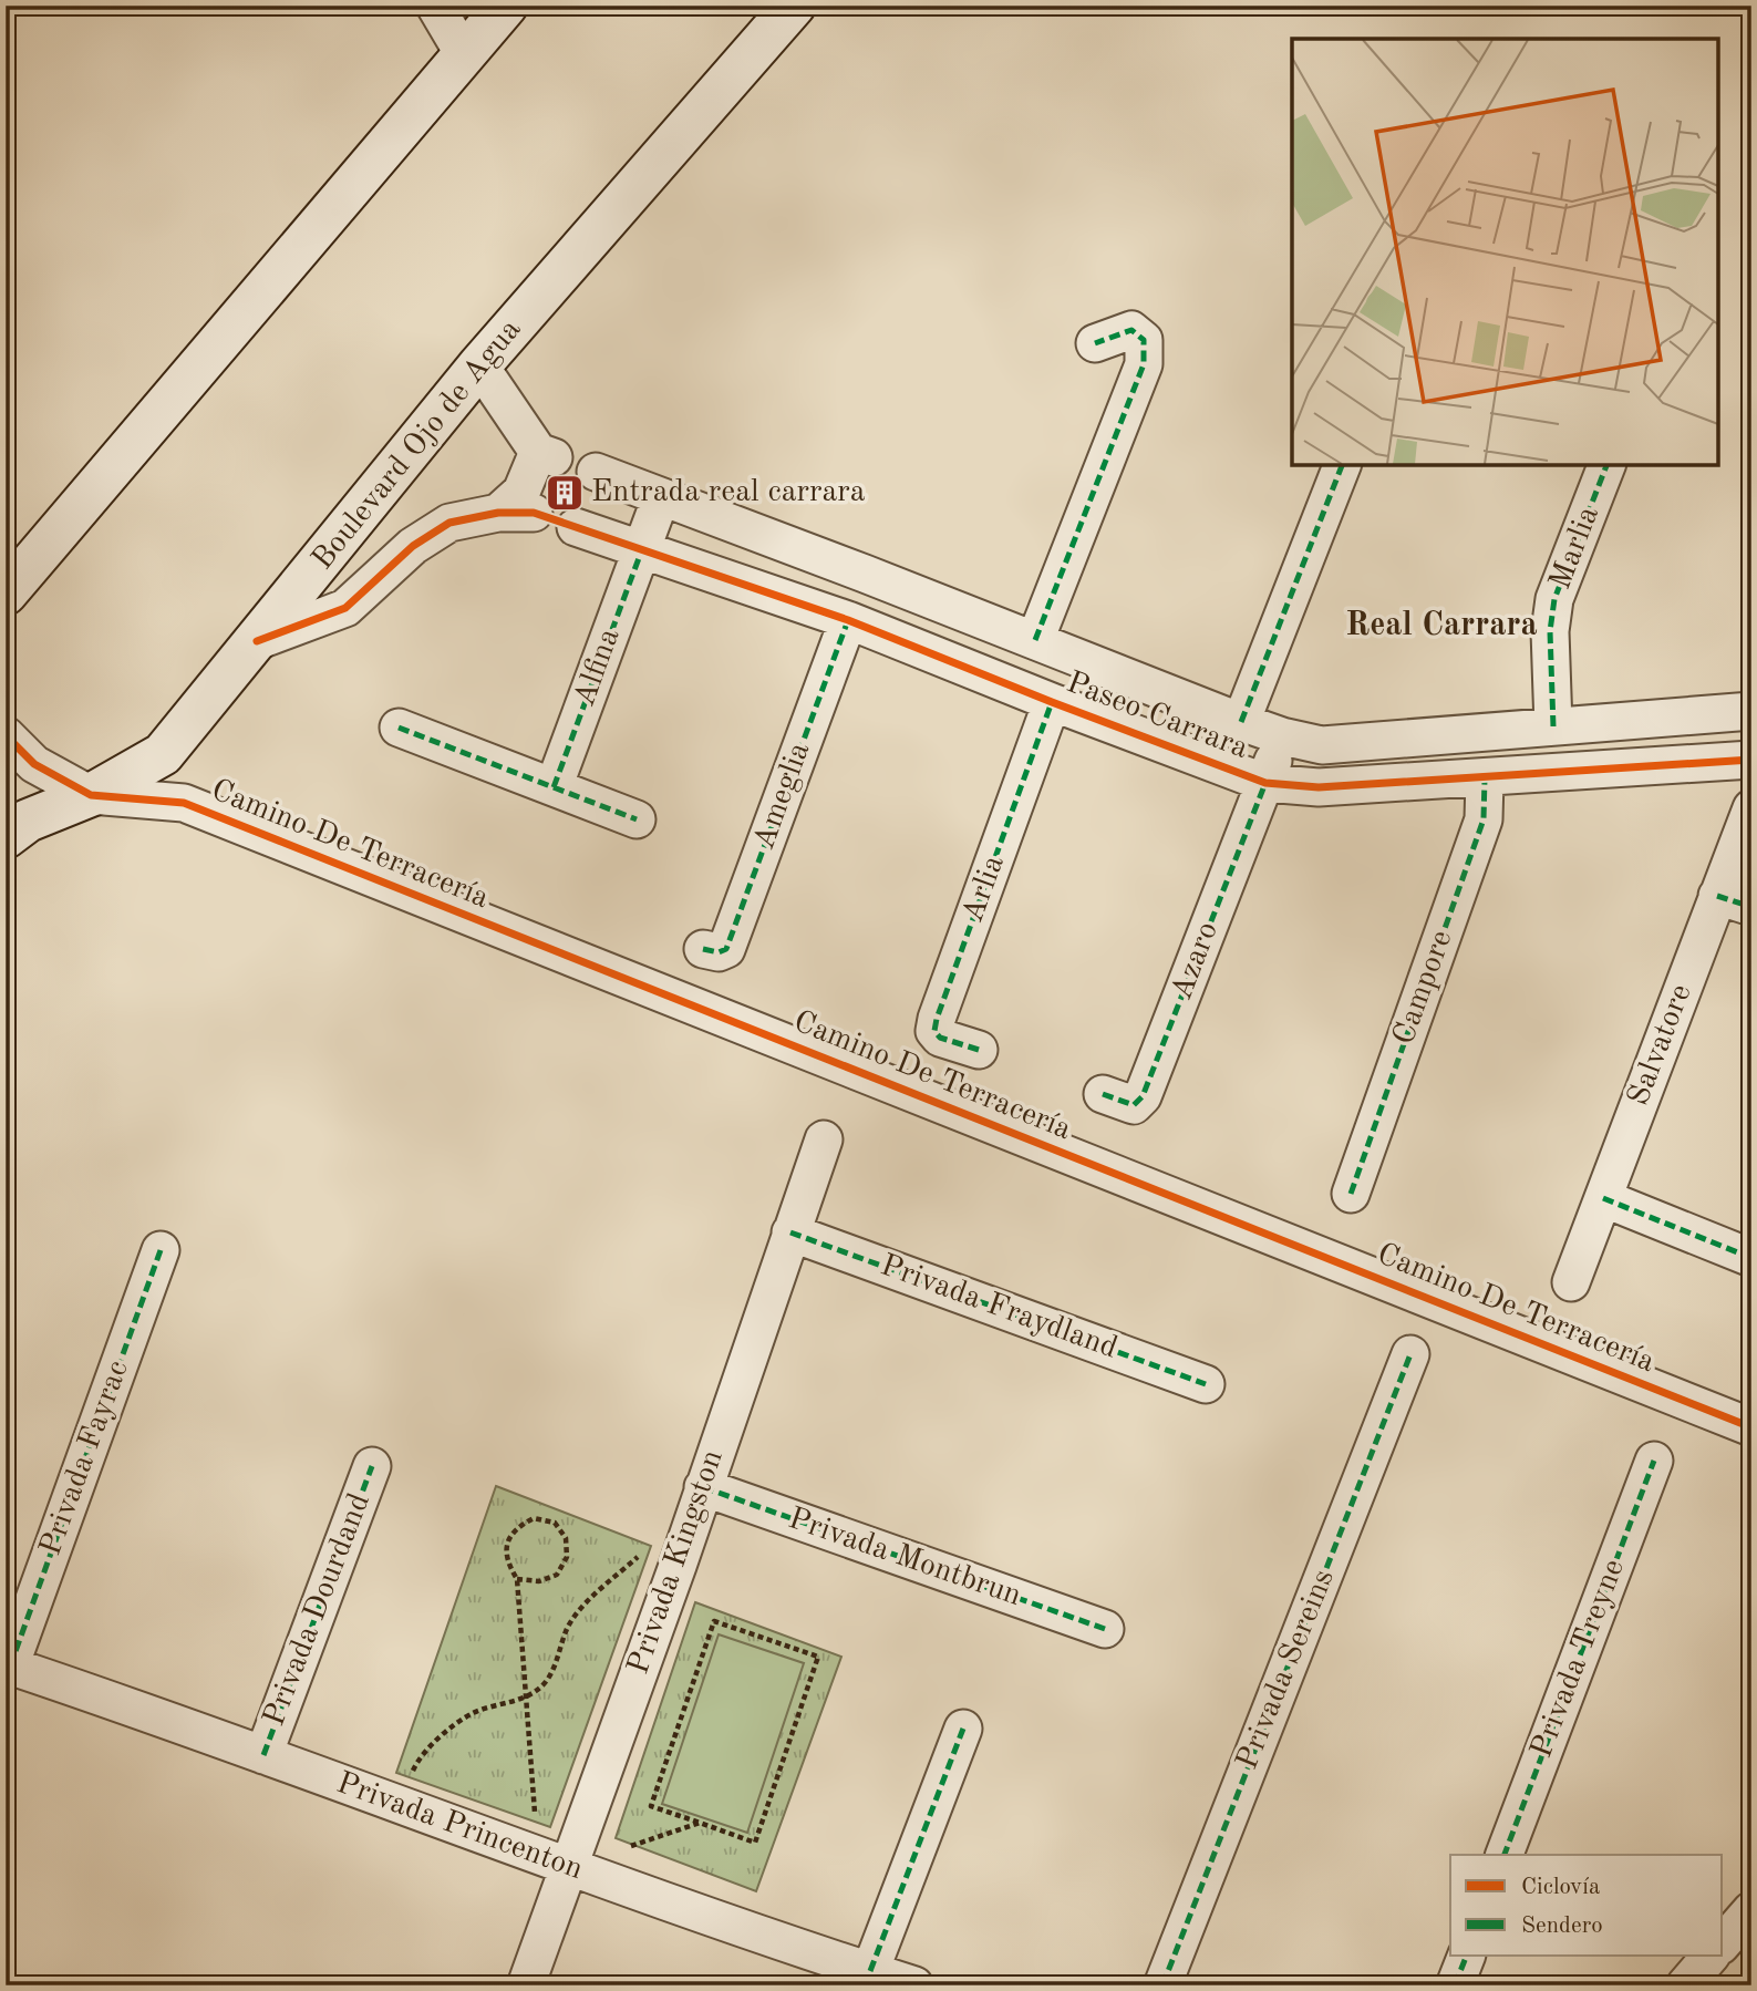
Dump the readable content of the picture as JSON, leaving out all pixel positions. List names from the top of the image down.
{
  "streets": {
    "street": [
      "Boulevard Ojo de Agua",
      "Marlia",
      "Alfina",
      "Paseo Carrara",
      "Ameglia",
      "Camino De Terracería",
      "Arlia",
      "Azaro",
      "Campore",
      "Salvatore",
      "Privada Fraydland",
      "Privada Fayrac",
      "Privada Montbrun",
      "Privada Kingston",
      "Privada Dourdand",
      "Privada Treyne",
      "Privada Sereins",
      "Privada Princenton"
    ]
  },
  "crossings": [
    ["Boulevard Ojo de Agua", "Camino De Terracería"],
    ["Marlia", "Paseo Carrara"],
    ["Alfina", "Paseo Carrara"],
    ["Paseo Carrara", "Ameglia"],
    ["Paseo Carrara", "Arlia"],
    ["Paseo Carrara", "Azaro"],
    ["Paseo Carrara", "Campore"],
    ["Privada Fraydland", "Privada Kingston"],
    ["Privada Fayrac", "Privada Princenton"],
    ["Privada Montbrun", "Privada Kingston"],
    ["Privada Kingston", "Privada Princenton"],
    ["Privada Dourdand", "Privada Princenton"]
  ],
  "districts": ["Real Carrara"],
  "places": {
    "building": ["Entrada real carrara"]
  },
  "legend": ["Ciclovía", "Sendero"]
}
